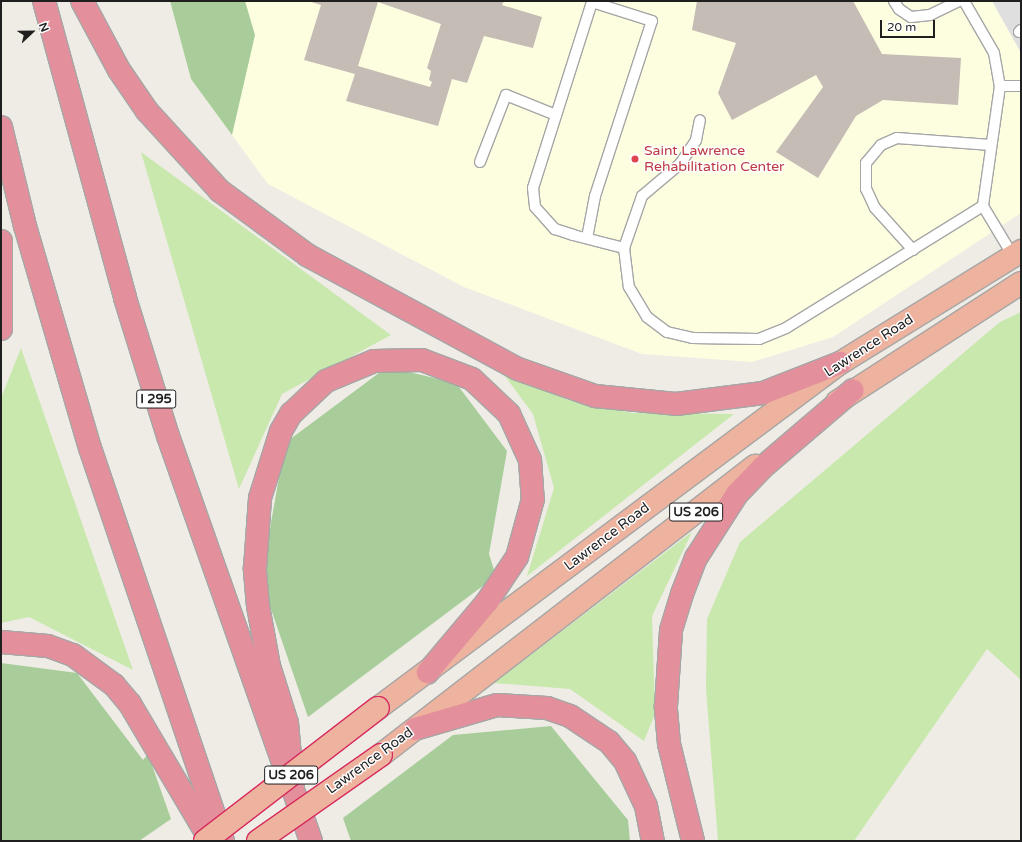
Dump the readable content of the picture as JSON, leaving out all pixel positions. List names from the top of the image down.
{
  "streets": {
    "highway": ["Lawrence Road", "I 295", "US 206"]
  },
  "places": ["Saint Lawrence Rehabilitation Center"],
  "scale_bar": "20 m",
  "north": "right"
}
